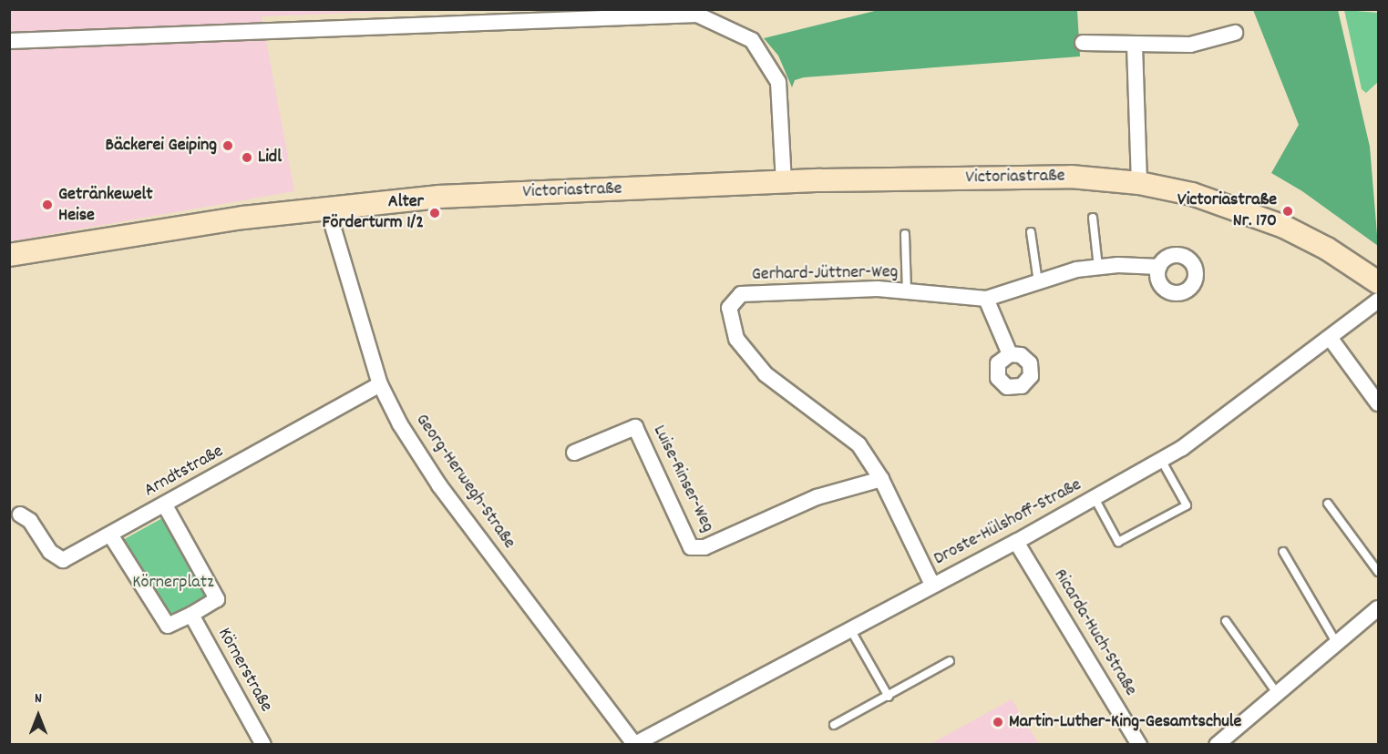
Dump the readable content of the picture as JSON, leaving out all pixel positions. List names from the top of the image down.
{
  "streets": {
    "main road": ["Victoriastraße"],
    "street": [
      "Gerhard-Jüttner-Weg",
      "Arndtstraße",
      "Luise-Rinser-Weg",
      "Georg-Herwegh-Straße",
      "Droste-Hülshoff-Straße",
      "Ricarda-Huch-Straße",
      "Körnerstraße"
    ]
  },
  "crossings": [
    ["Victoriastraße", "Georg-Herwegh-Straße"],
    ["Gerhard-Jüttner-Weg", "Luise-Rinser-Weg"],
    ["Gerhard-Jüttner-Weg", "Droste-Hülshoff-Straße"],
    ["Arndtstraße", "Georg-Herwegh-Straße"],
    ["Georg-Herwegh-Straße", "Droste-Hülshoff-Straße"],
    ["Droste-Hülshoff-Straße", "Ricarda-Huch-Straße"]
  ],
  "parks": ["Körnerplatz"],
  "places": [
    "Bäckerei Geiping",
    "Lidl",
    "Getränkewelt Heise",
    "Victoriastraße Nr. 170",
    "Alter Förderturm 1/2",
    "Martin-Luther-King-Gesamtschule"
  ],
  "north": "top"
}
